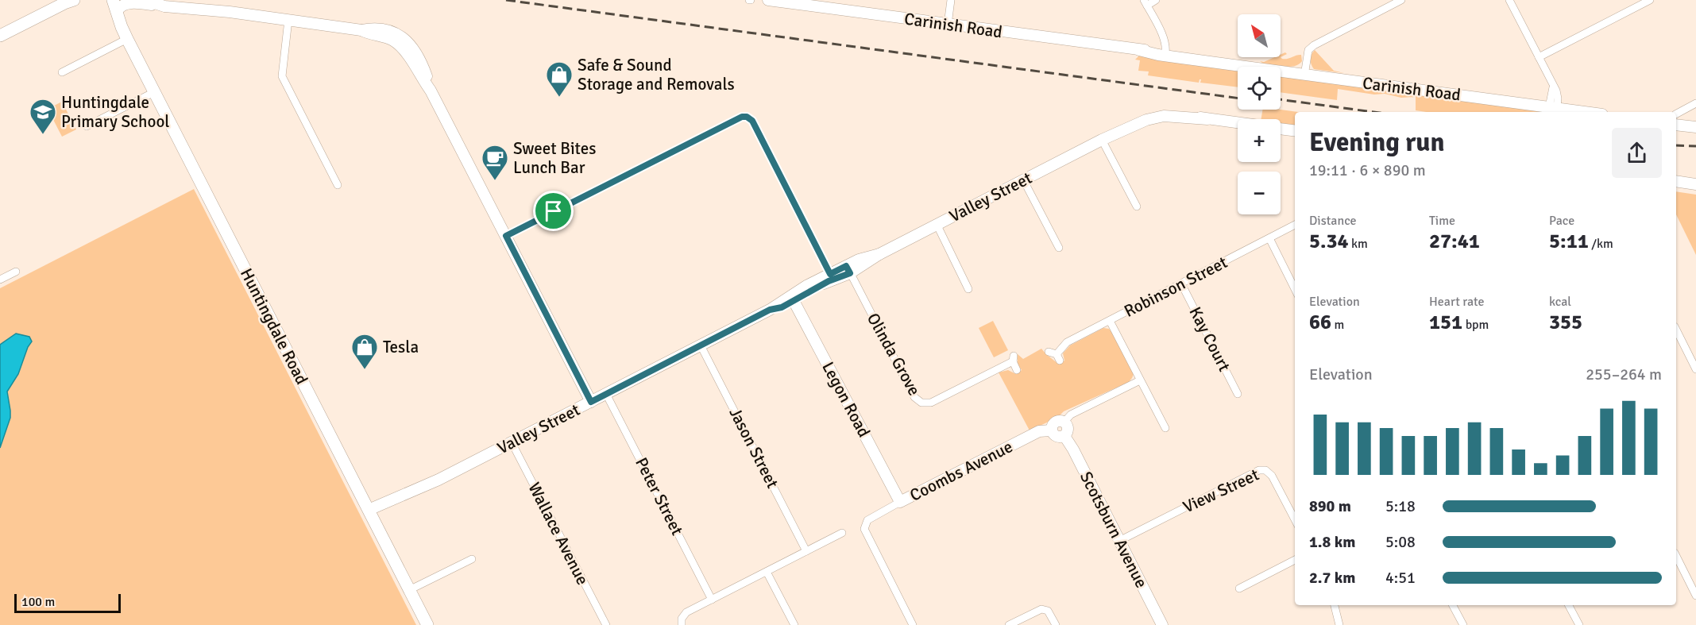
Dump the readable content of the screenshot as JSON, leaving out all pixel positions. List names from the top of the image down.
{
  "streets": {
    "main road": ["Huntingdale Road"],
    "street": [
      "Carinish Road",
      "Valley Street",
      "Robinson Street",
      "Kay Court",
      "Olinda Grove",
      "Legon Road",
      "Jason Street",
      "Coombs Avenue",
      "View Street",
      "Peter Street",
      "Scotsburn Avenue",
      "Wallace Avenue"
    ]
  },
  "crossings": [
    ["Valley Street", "Huntingdale Road"],
    ["Valley Street", "Olinda Grove"],
    ["Valley Street", "Legon Road"],
    ["Valley Street", "Jason Street"],
    ["Valley Street", "Peter Street"],
    ["Valley Street", "Wallace Avenue"],
    ["Robinson Street", "Kay Court"],
    ["Legon Road", "Coombs Avenue"],
    ["Coombs Avenue", "Scotsburn Avenue"],
    ["View Street", "Scotsburn Avenue"]
  ],
  "places": {
    "shop": ["Safe & Sound Storage and Removals", "Tesla"],
    "school or university": ["Huntingdale Primary School"],
    "cafe": ["Sweet Bites Lunch Bar"]
  },
  "scale_bar": "100 m",
  "north": "top left",
  "page": {
    "map_buttons": ["+", "−"],
    "heading": ["Evening run", "19:11 · 6 × 890 m"],
    "stats": [
      ["Distance", "5.34 km"],
      ["Time", "27:41"],
      ["Pace", "5:11 /km"],
      ["Elevation", "66 m"],
      ["Heart rate", "151 bpm"],
      ["kcal", "355"]
    ],
    "chart": ["Elevation", "255–264 m"],
    "list": [
      {
        "name": "890 m",
        "note": "5:18"
      },
      {
        "name": "1.8 km",
        "note": "5:08"
      },
      {
        "name": "2.7 km",
        "note": "4:51"
      }
    ],
    "scale": "100 m"
  }
}
